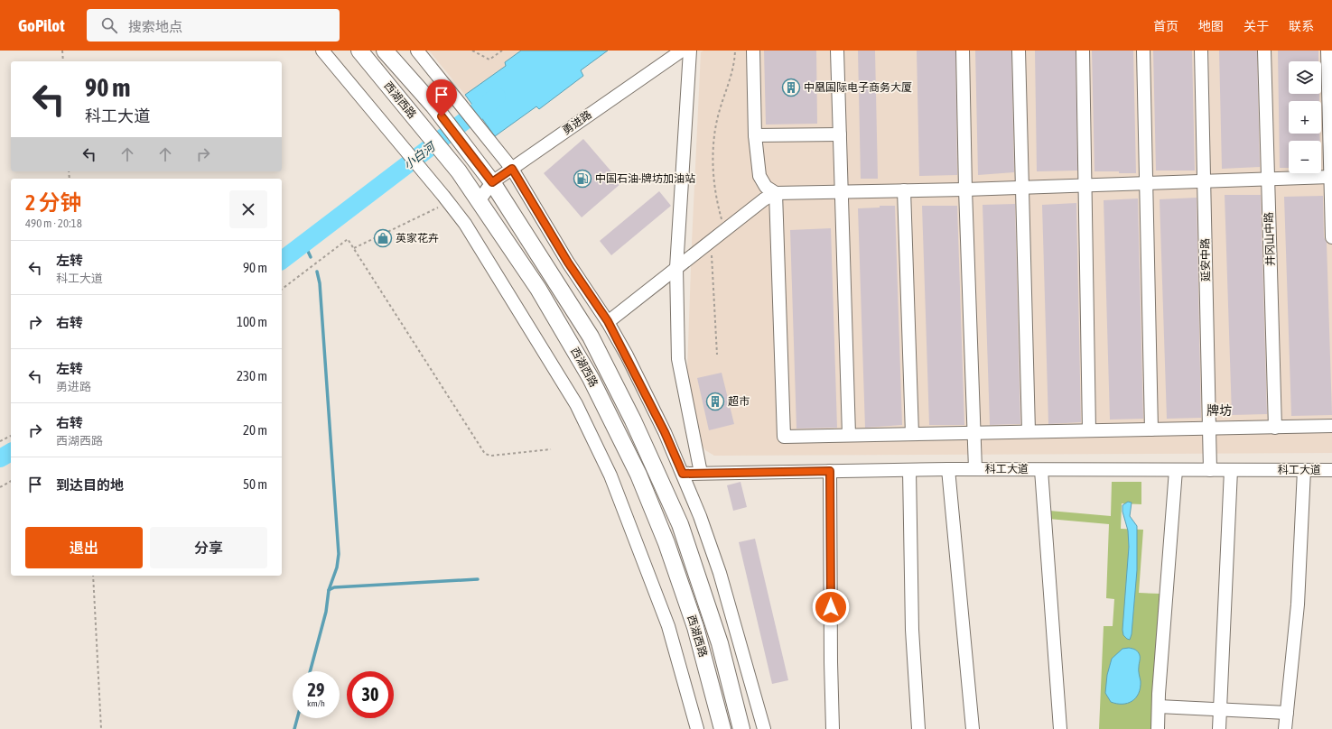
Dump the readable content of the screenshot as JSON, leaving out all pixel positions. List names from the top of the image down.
{
  "streets": {
    "main road": ["西湖西路"],
    "street": [
      "勇进路",
      "井冈山中路",
      "延安中路",
      "科工大道"
    ]
  },
  "crossings": [
    ["西湖西路", "勇进路"],
    ["延安中路", "科工大道"]
  ],
  "districts": ["牌坊"],
  "water": ["小白河"],
  "places": {
    "building": ["中凰国际电子商务大厦", "超市"],
    "fuel station": ["中国石油-牌坊加油站"],
    "shop": ["英家花卉"]
  },
  "page": {
    "header": "GoPilot",
    "search": "搜索地点",
    "nav": [
      "首页",
      "地图",
      "关于",
      "联系"
    ],
    "map_buttons": ["+", "−"],
    "turn": ["90 m", "科工大道"],
    "heading": ["2 分钟", "490 m · 20:18"],
    "list": [
      {
        "name": "左转",
        "note": "科工大道",
        "value": "90 m"
      },
      {
        "name": "右转",
        "value": "100 m"
      },
      {
        "name": "左转",
        "note": "勇进路",
        "value": "230 m"
      },
      {
        "name": "右转",
        "note": "西湖西路",
        "value": "20 m"
      },
      {
        "name": "到达目的地",
        "value": "50 m"
      }
    ],
    "buttons": ["退出", "分享"],
    "speed": "29 km/h",
    "limit": "30"
  }
}
